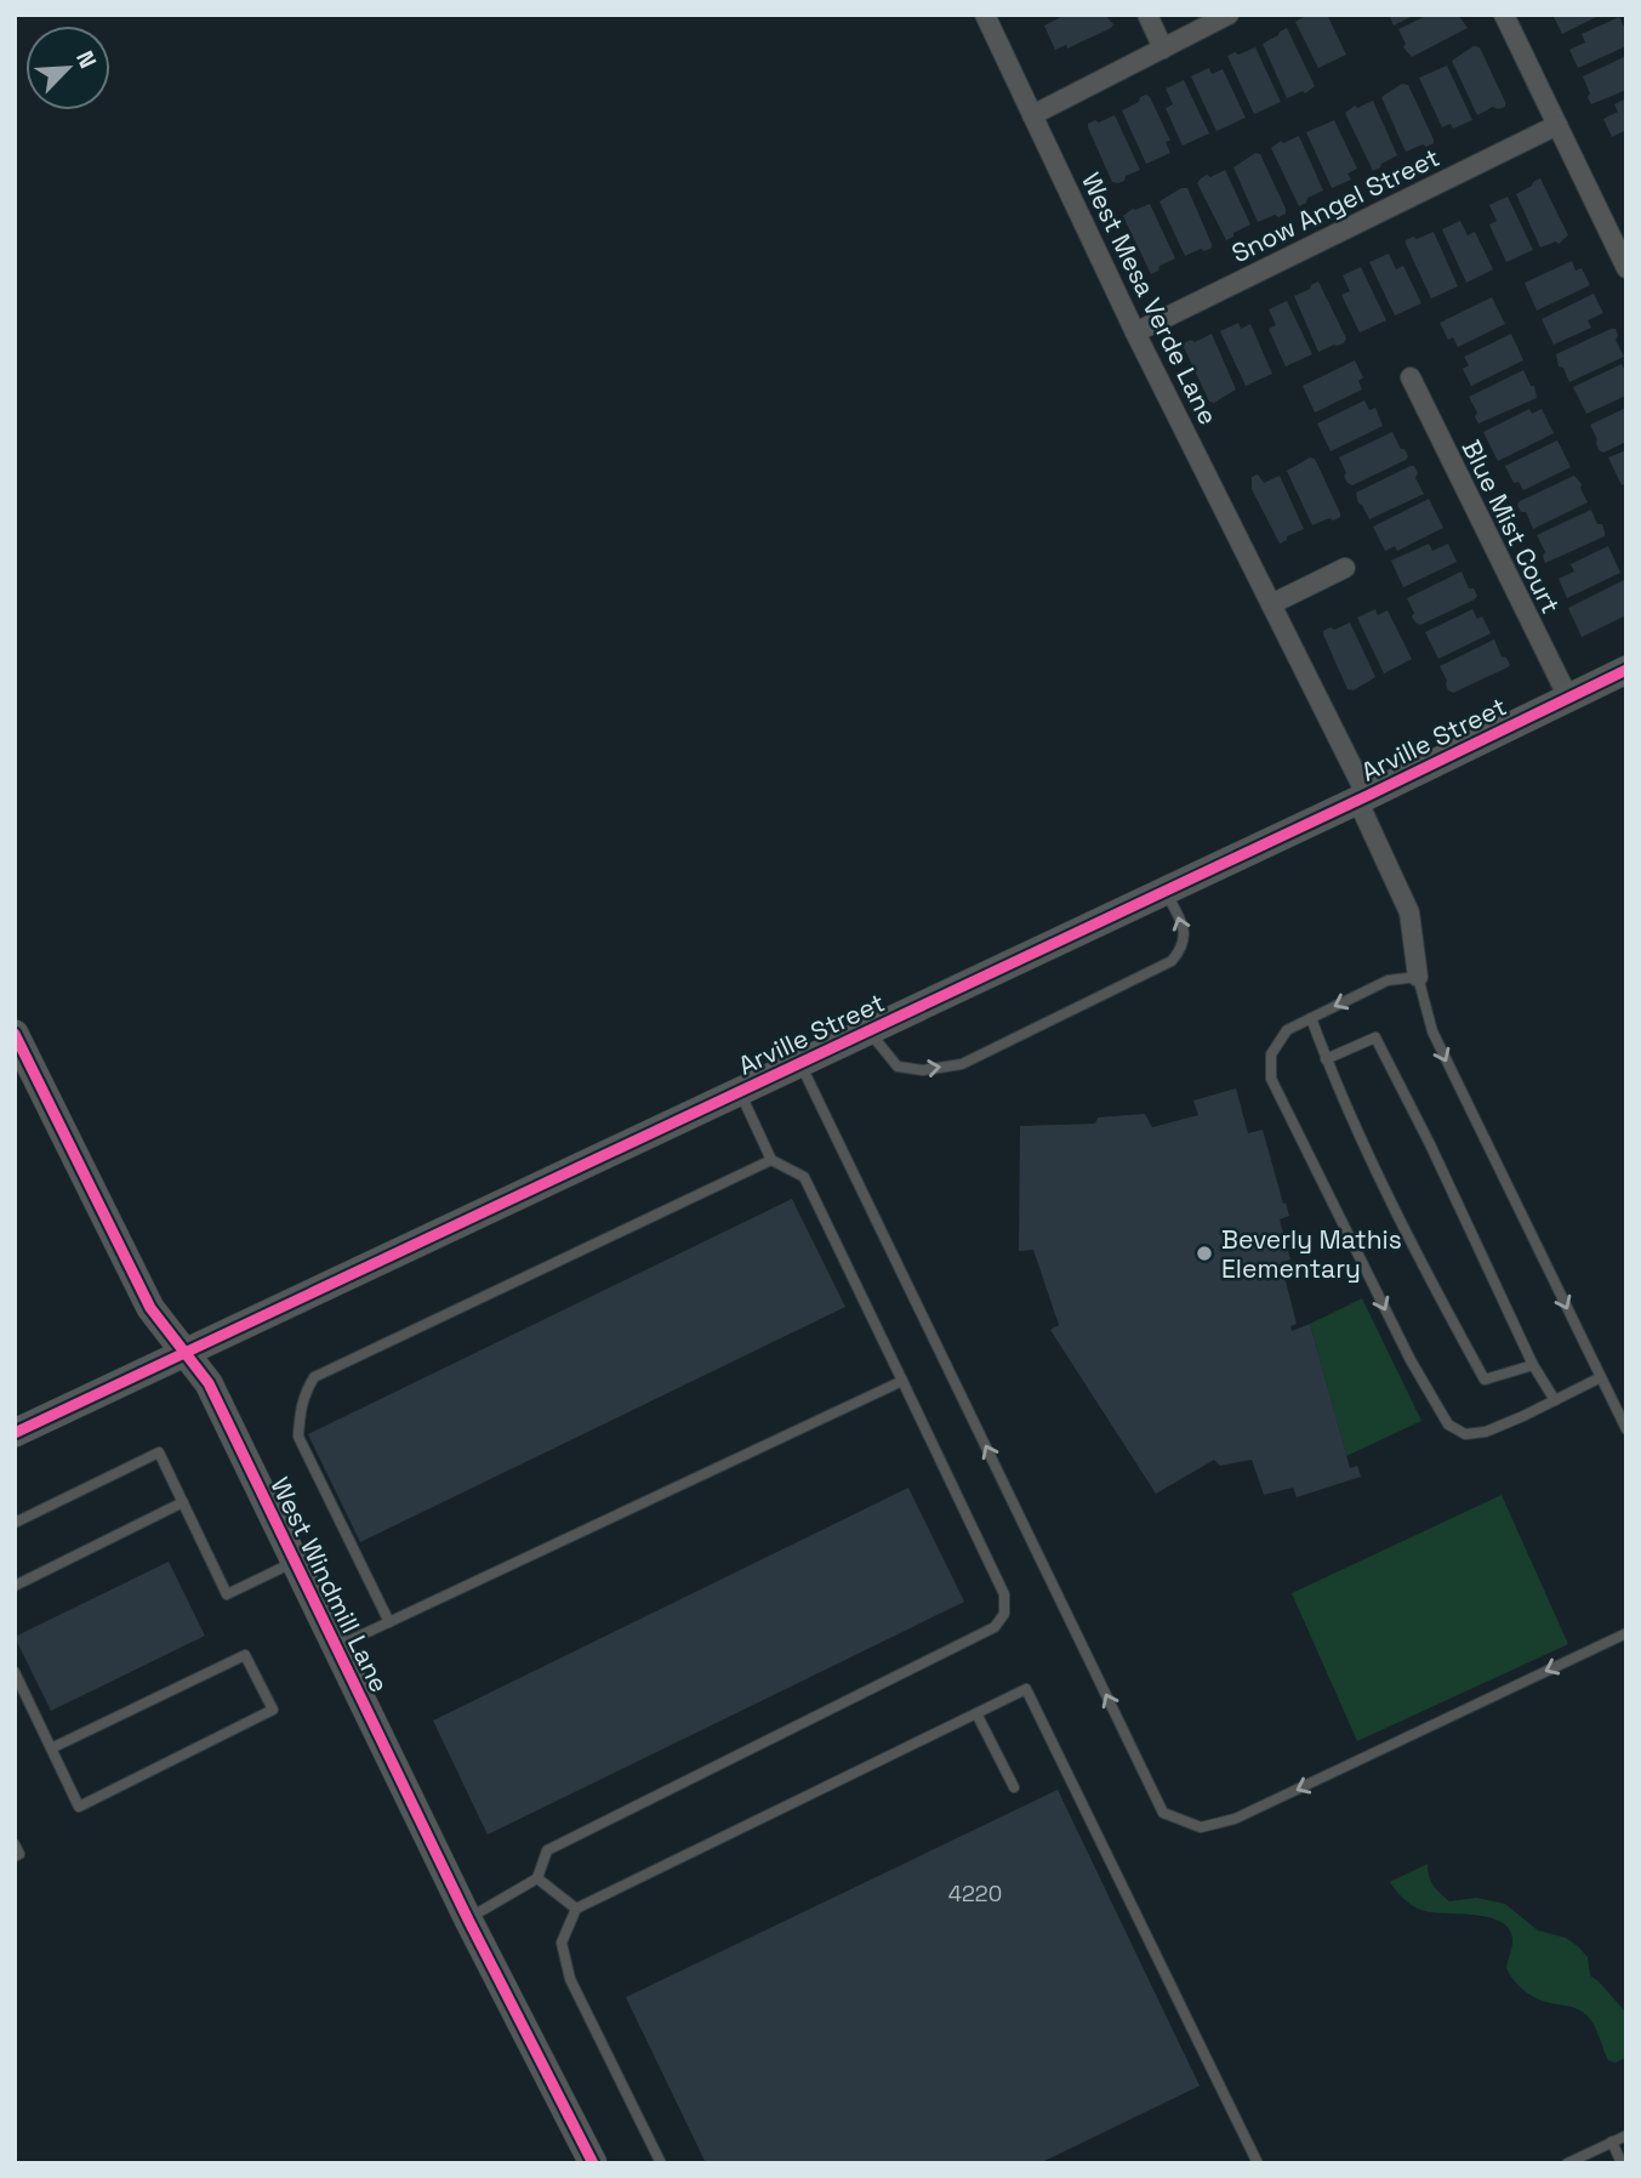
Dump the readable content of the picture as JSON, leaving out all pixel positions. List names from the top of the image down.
{
  "streets": {
    "street": [
      "Snow Angel Street",
      "West Mesa Verde Lane",
      "Blue Mist Court",
      "Arville Street",
      "West Windmill Lane"
    ]
  },
  "crossings": [
    ["Snow Angel Street", "West Mesa Verde Lane"],
    ["West Mesa Verde Lane", "Arville Street"],
    ["Blue Mist Court", "Arville Street"],
    ["Arville Street", "West Windmill Lane"]
  ],
  "places": ["Beverly Mathis Elementary"],
  "house_numbers": ["4220"],
  "north": "top right"
}
